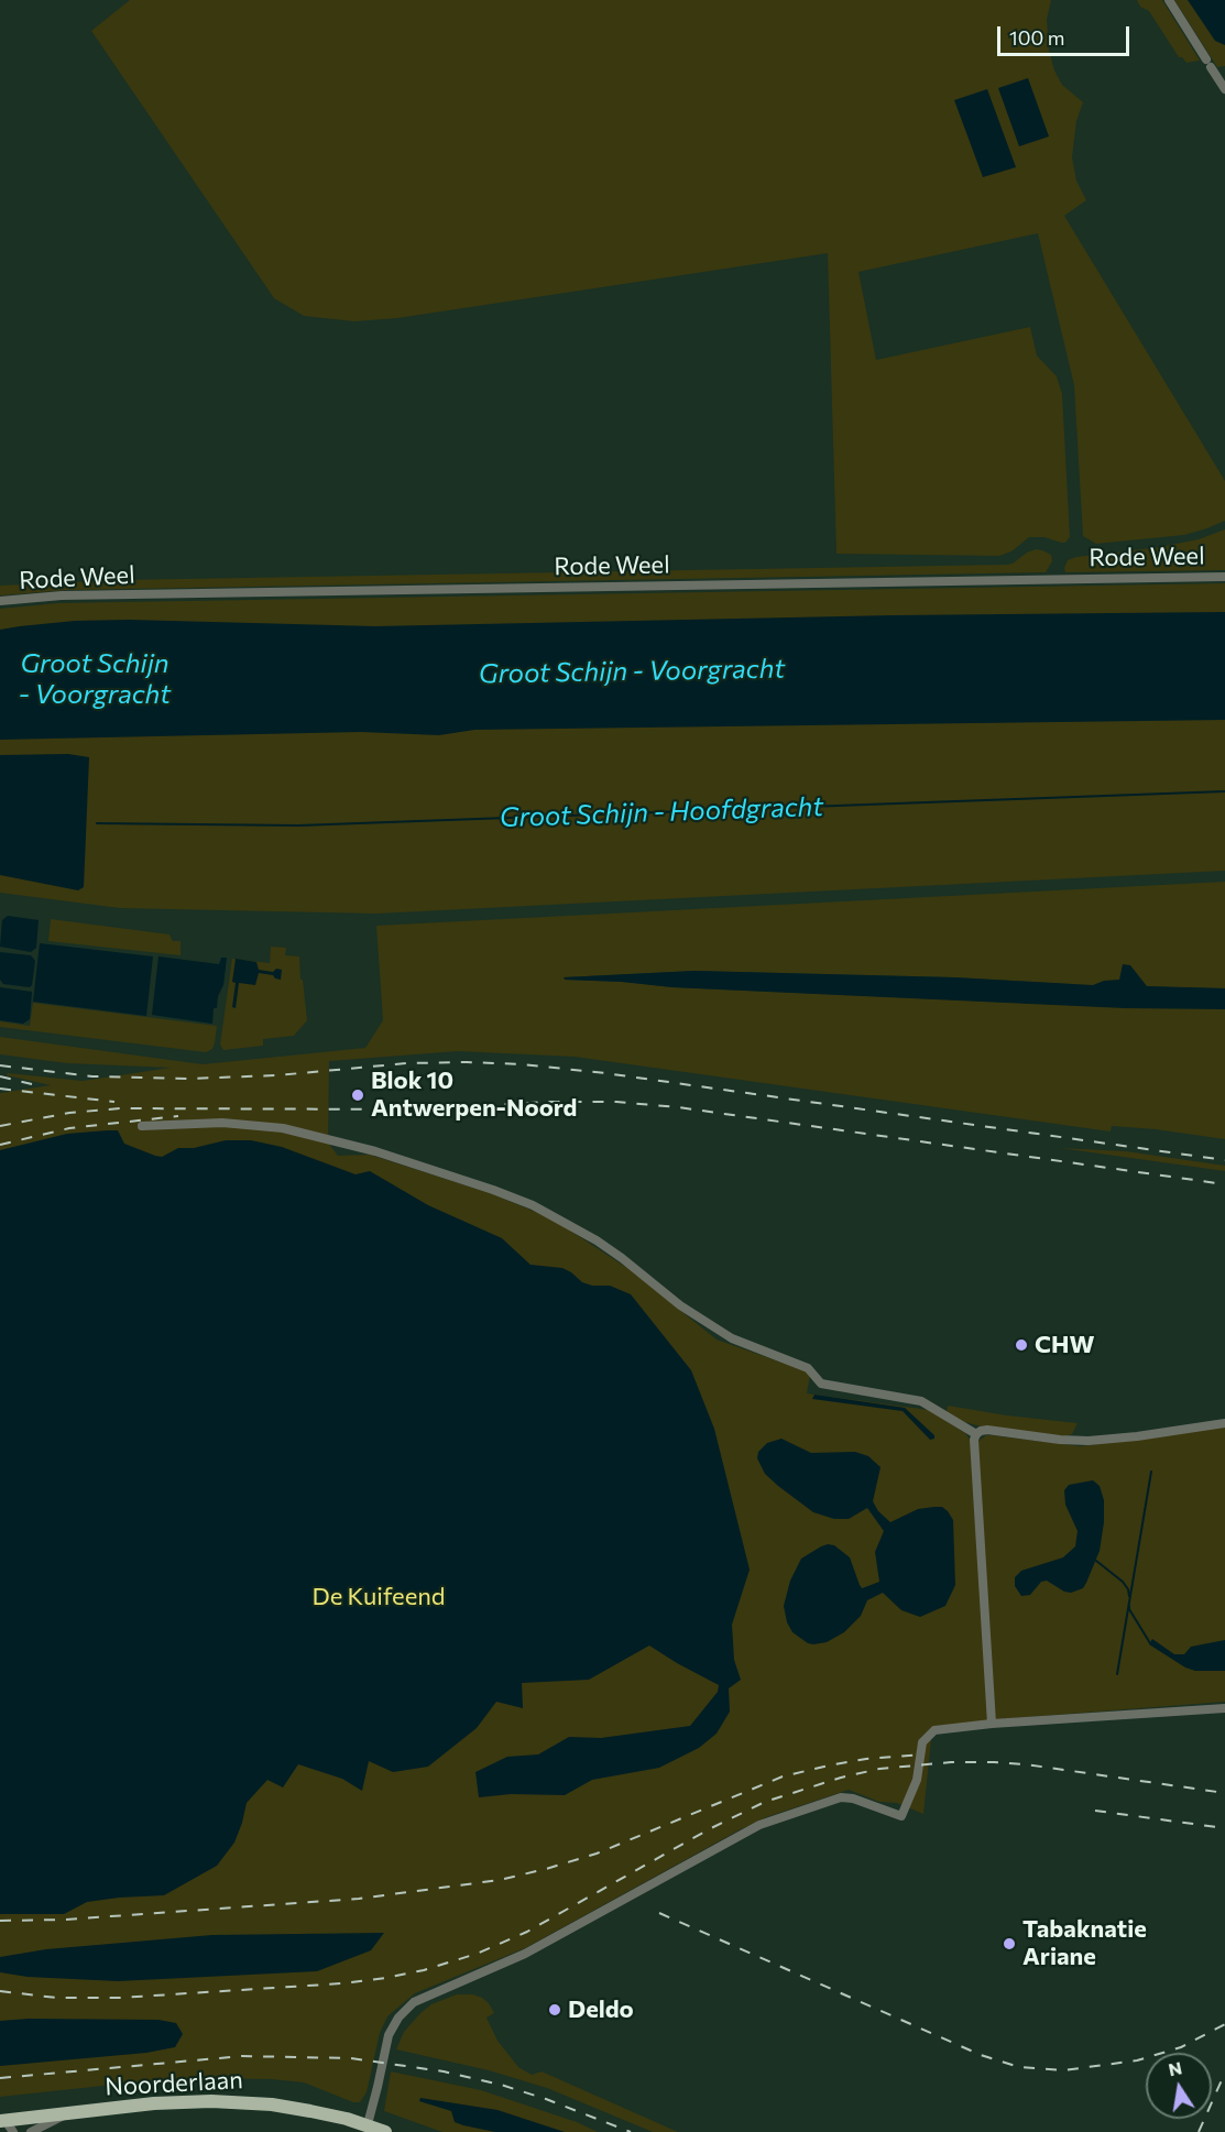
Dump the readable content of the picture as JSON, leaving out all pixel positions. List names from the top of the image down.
{
  "streets": {
    "main road": ["Noorderlaan"],
    "street": ["Rode Weel"]
  },
  "water": ["Groot Schijn - Voorgracht", "Groot Schijn - Hoofdgracht"],
  "parks": ["De Kuifeend"],
  "places": [
    "Blok 10 Antwerpen-Noord",
    "CHW",
    "Tabaknatie Ariane",
    "Deldo"
  ],
  "scale_bar": "100 m",
  "north": "top"
}
